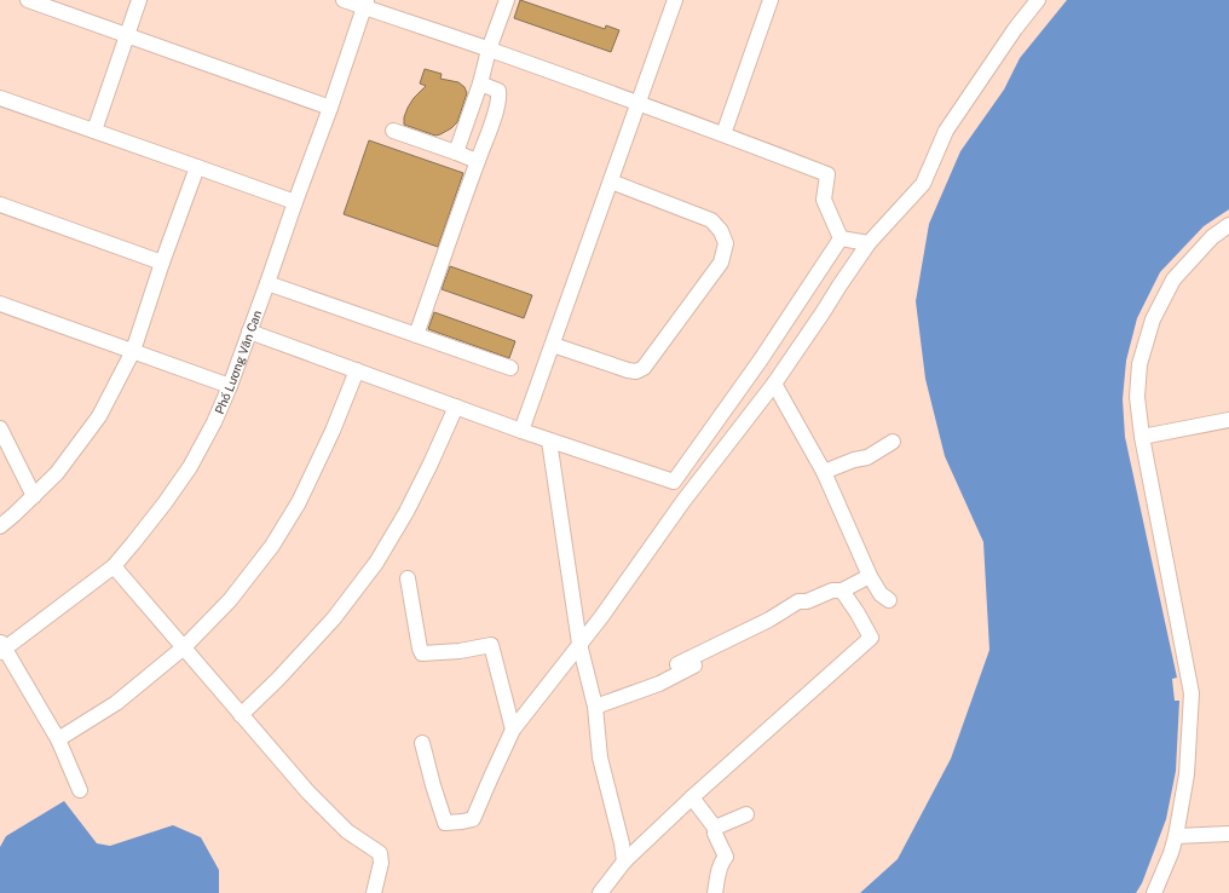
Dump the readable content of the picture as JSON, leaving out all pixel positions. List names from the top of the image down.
{
  "streets": {
    "street": ["Phố Lương Văn Can"]
  }
}
